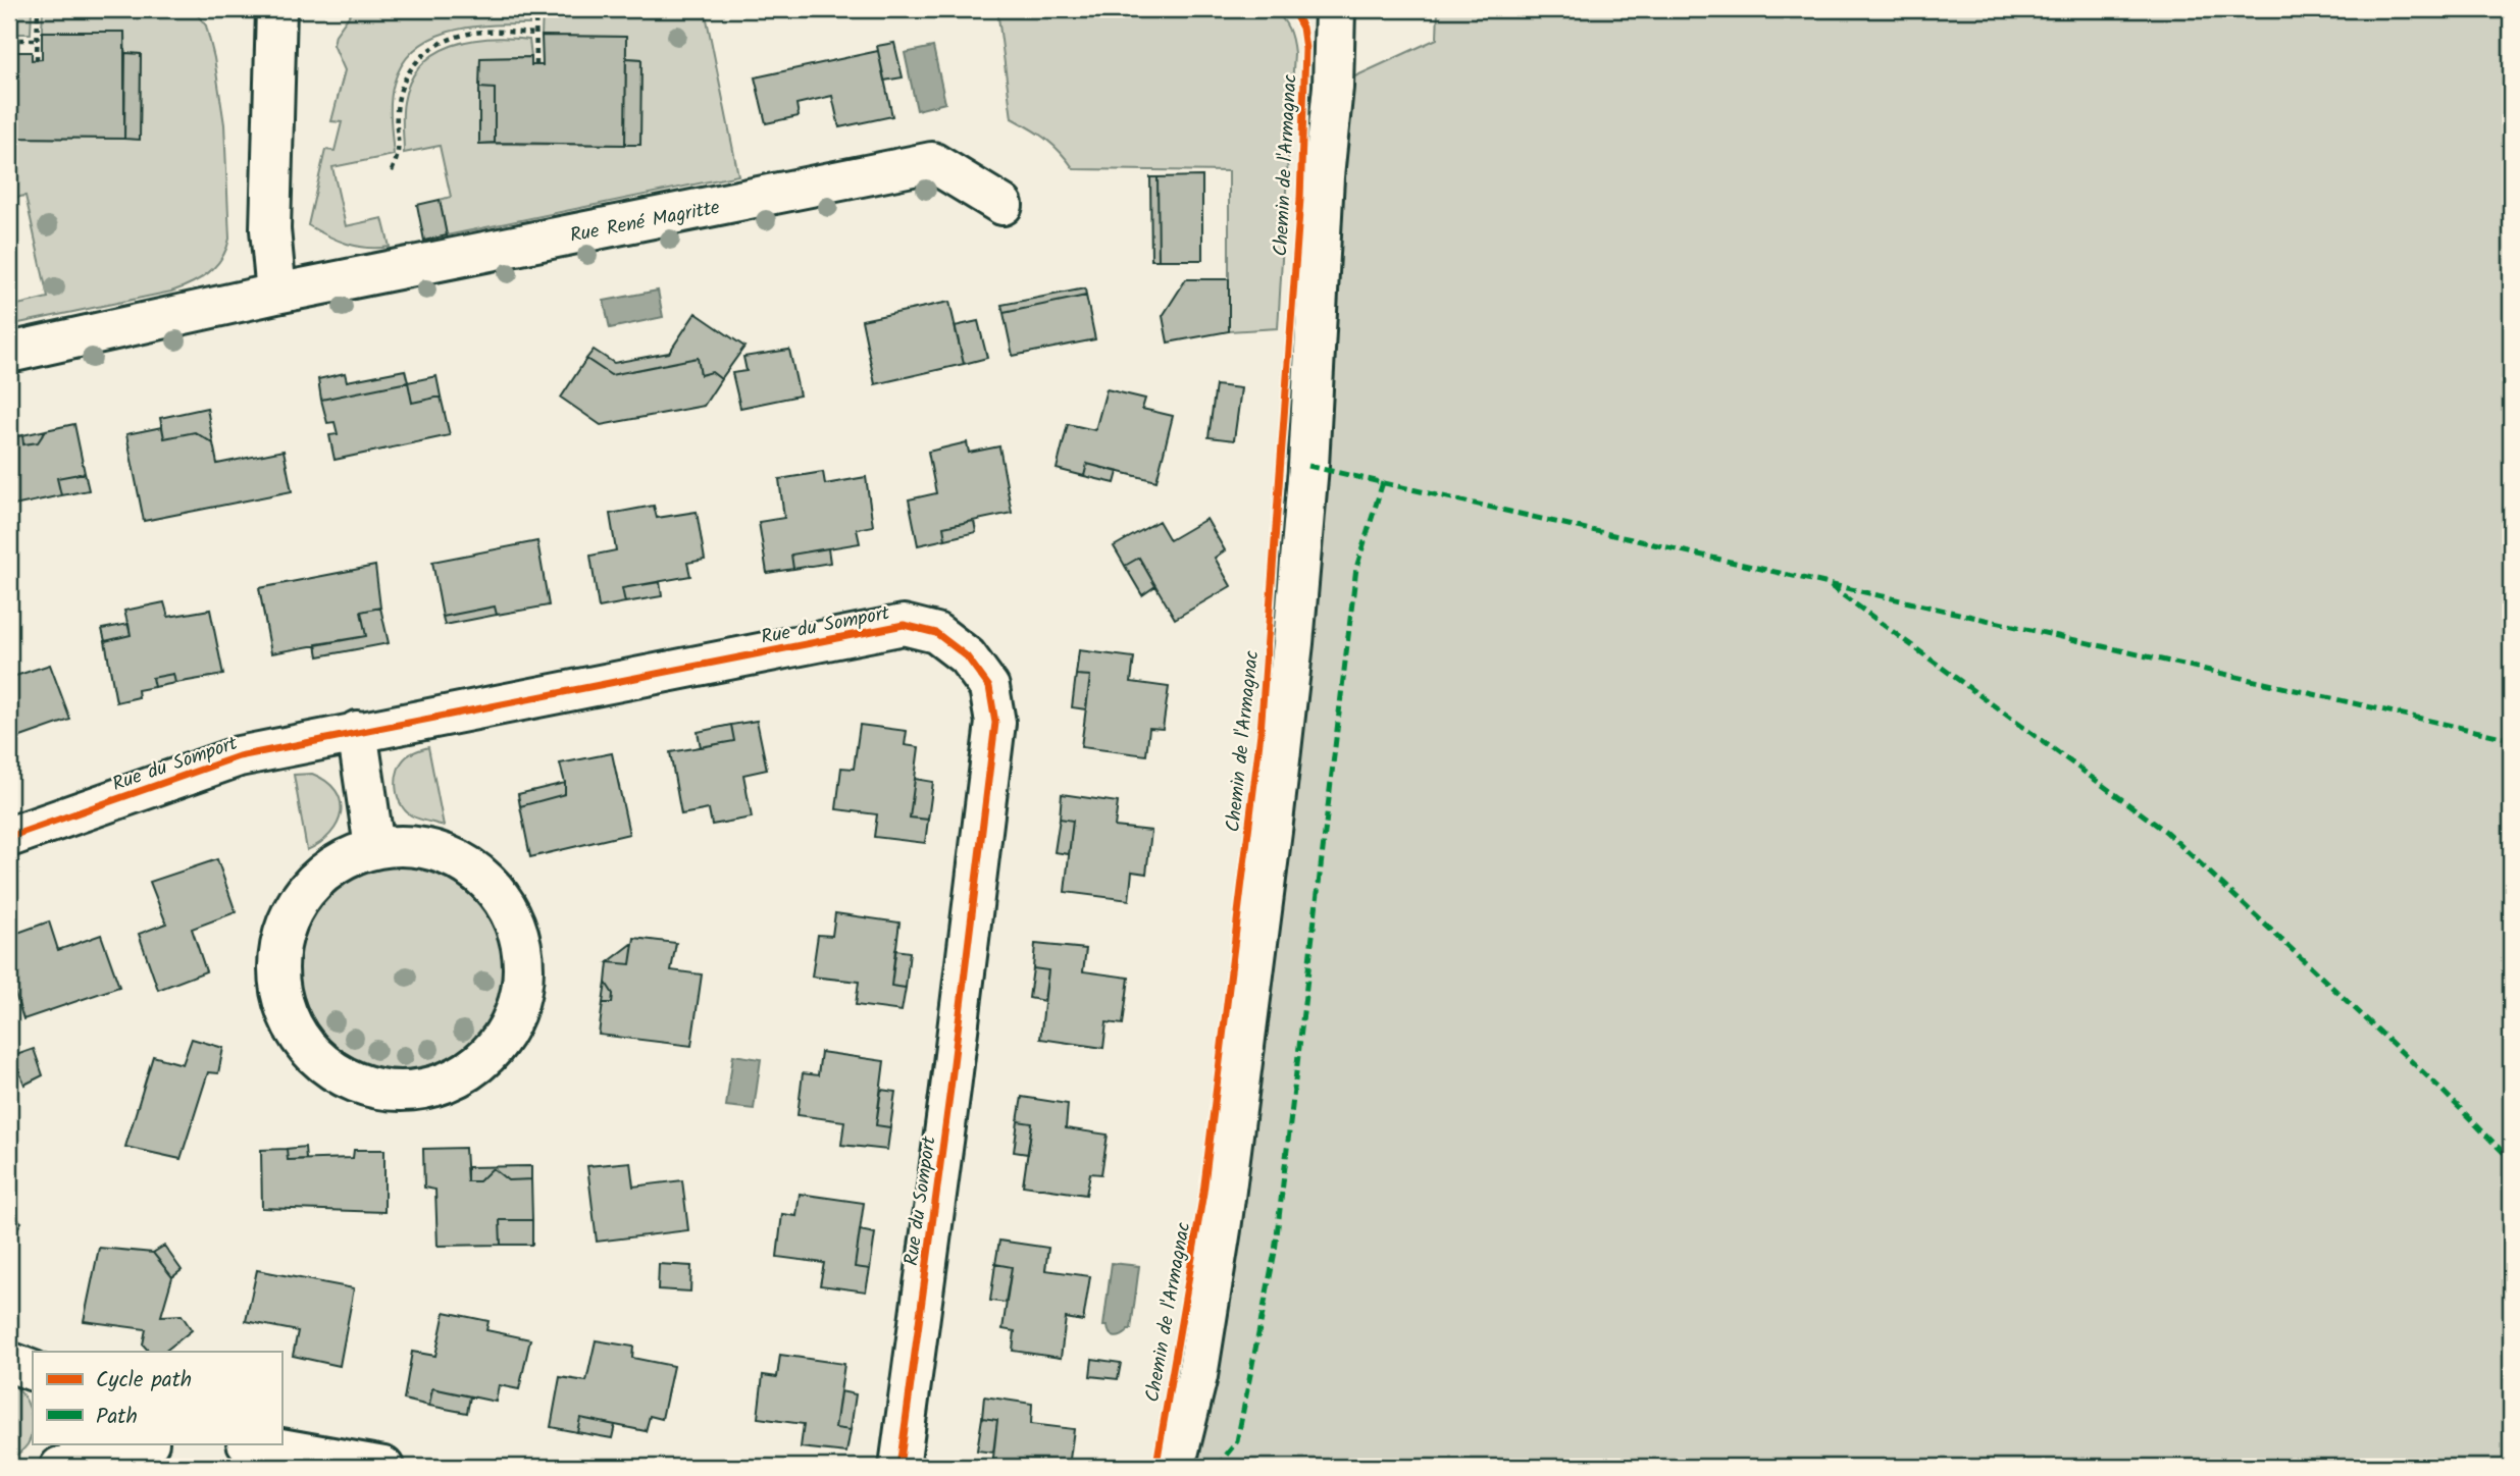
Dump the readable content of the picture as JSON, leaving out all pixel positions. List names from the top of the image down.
{
  "streets": {
    "street": ["Chemin de l'Armagnac", "Rue René Magritte", "Rue du Somport"]
  },
  "legend": ["Cycle path", "Path"]
}
